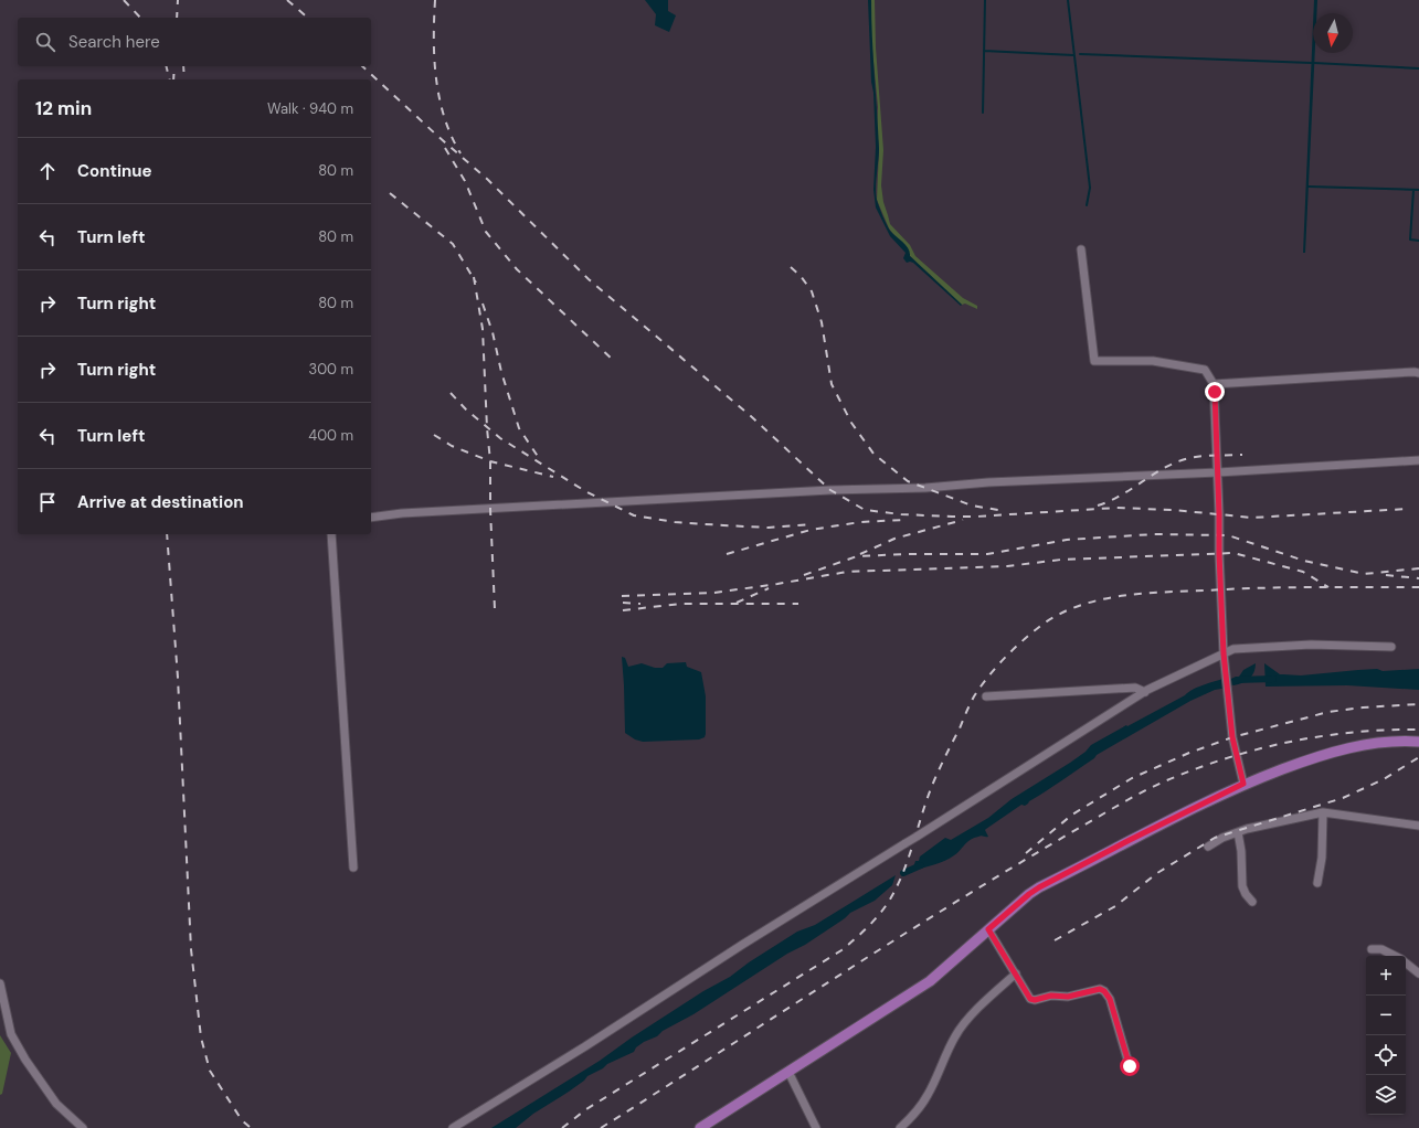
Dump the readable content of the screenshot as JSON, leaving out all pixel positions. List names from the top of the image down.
{
  "north": "bottom",
  "page": {
    "search": "Search here",
    "heading": ["12 min", "Walk · 940 m"],
    "list": [
      ["Continue", "80 m"],
      ["Turn left", "80 m"],
      ["Turn right", "80 m"],
      ["Turn right", "300 m"],
      ["Turn left", "400 m"],
      "Arrive at destination"
    ],
    "map_buttons": ["+", "−"]
  }
}
